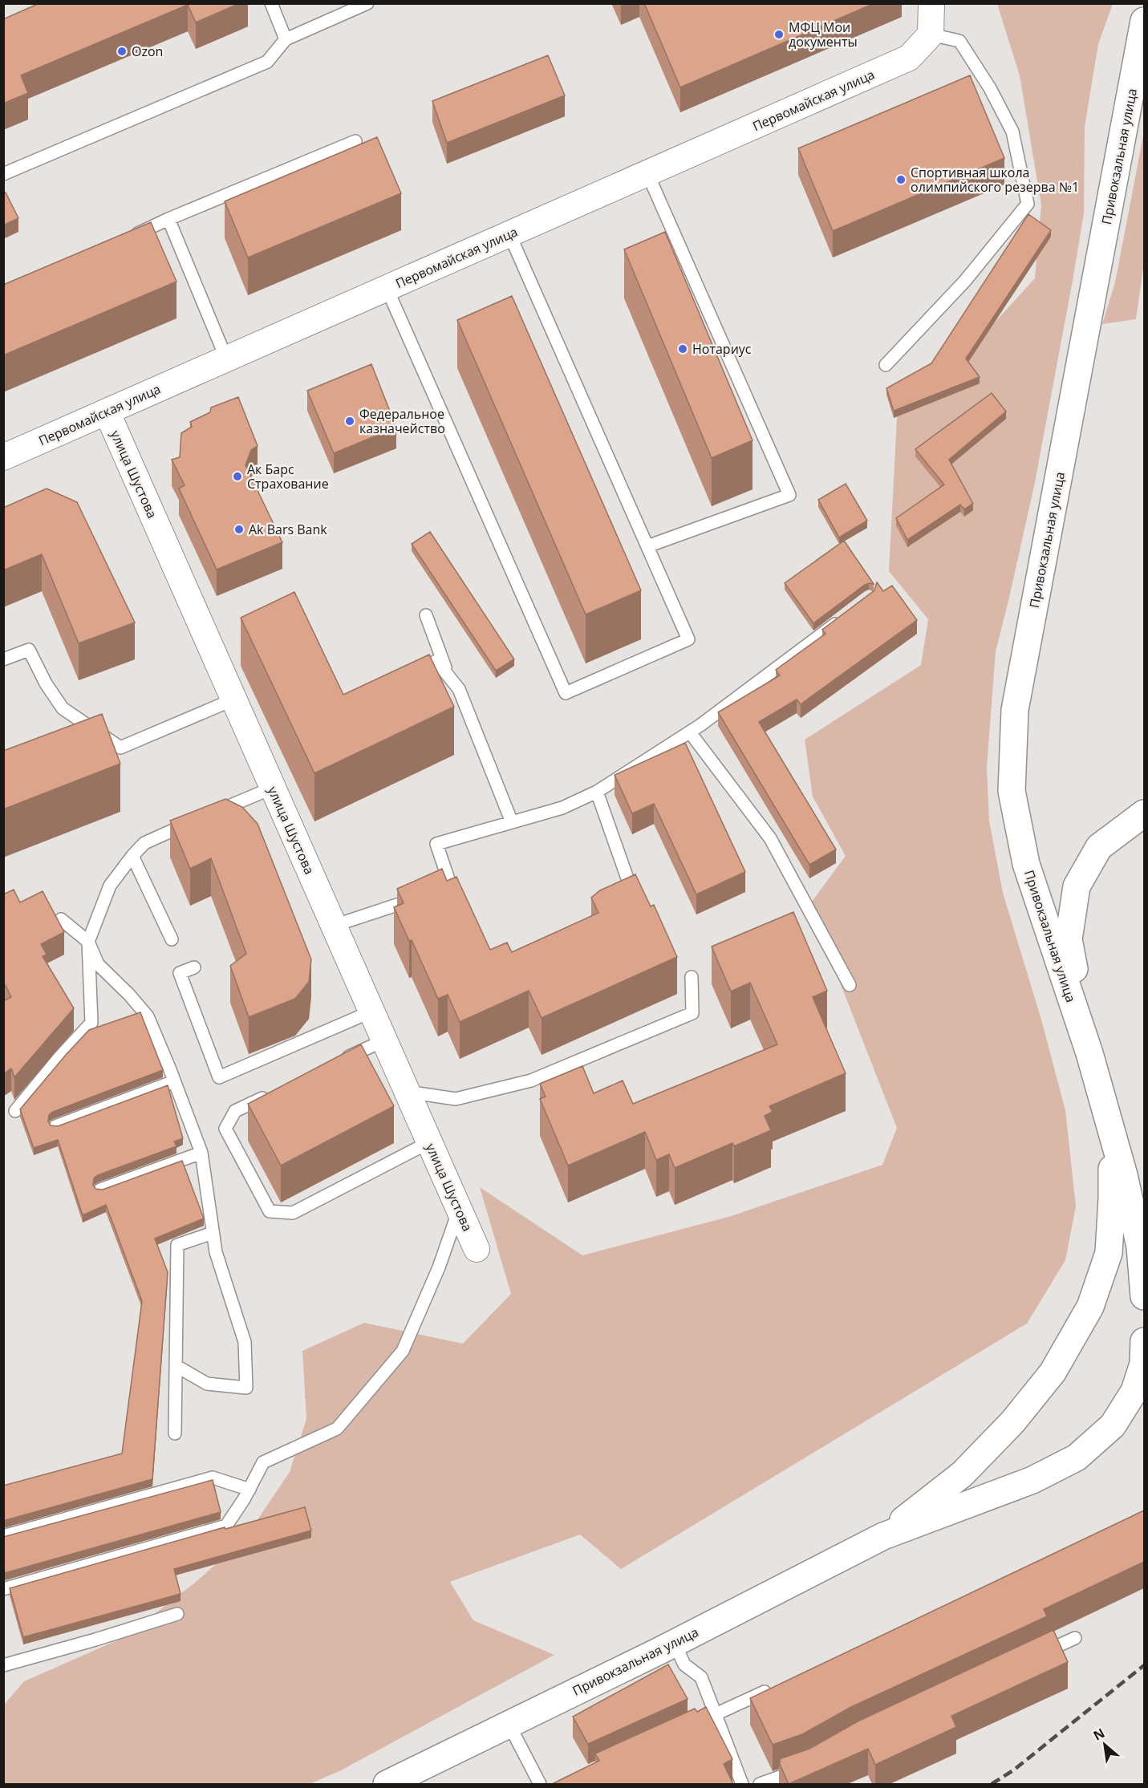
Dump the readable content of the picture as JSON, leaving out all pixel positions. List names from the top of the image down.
{
  "streets": {
    "main road": ["Привокзальная улица"],
    "street": ["Первомайская улица", "улица Шустова"]
  },
  "crossings": [
    ["Первомайская улица", "улица Шустова"]
  ],
  "places": [
    "МФЦ Мои документы",
    "Ozon",
    "Спортивная школа олимпийского резерва №1",
    "Нотариус",
    "Федеральное казначейство",
    "Ак Барс Страхование",
    "Ak Bars Bank"
  ],
  "north": "top left"
}
